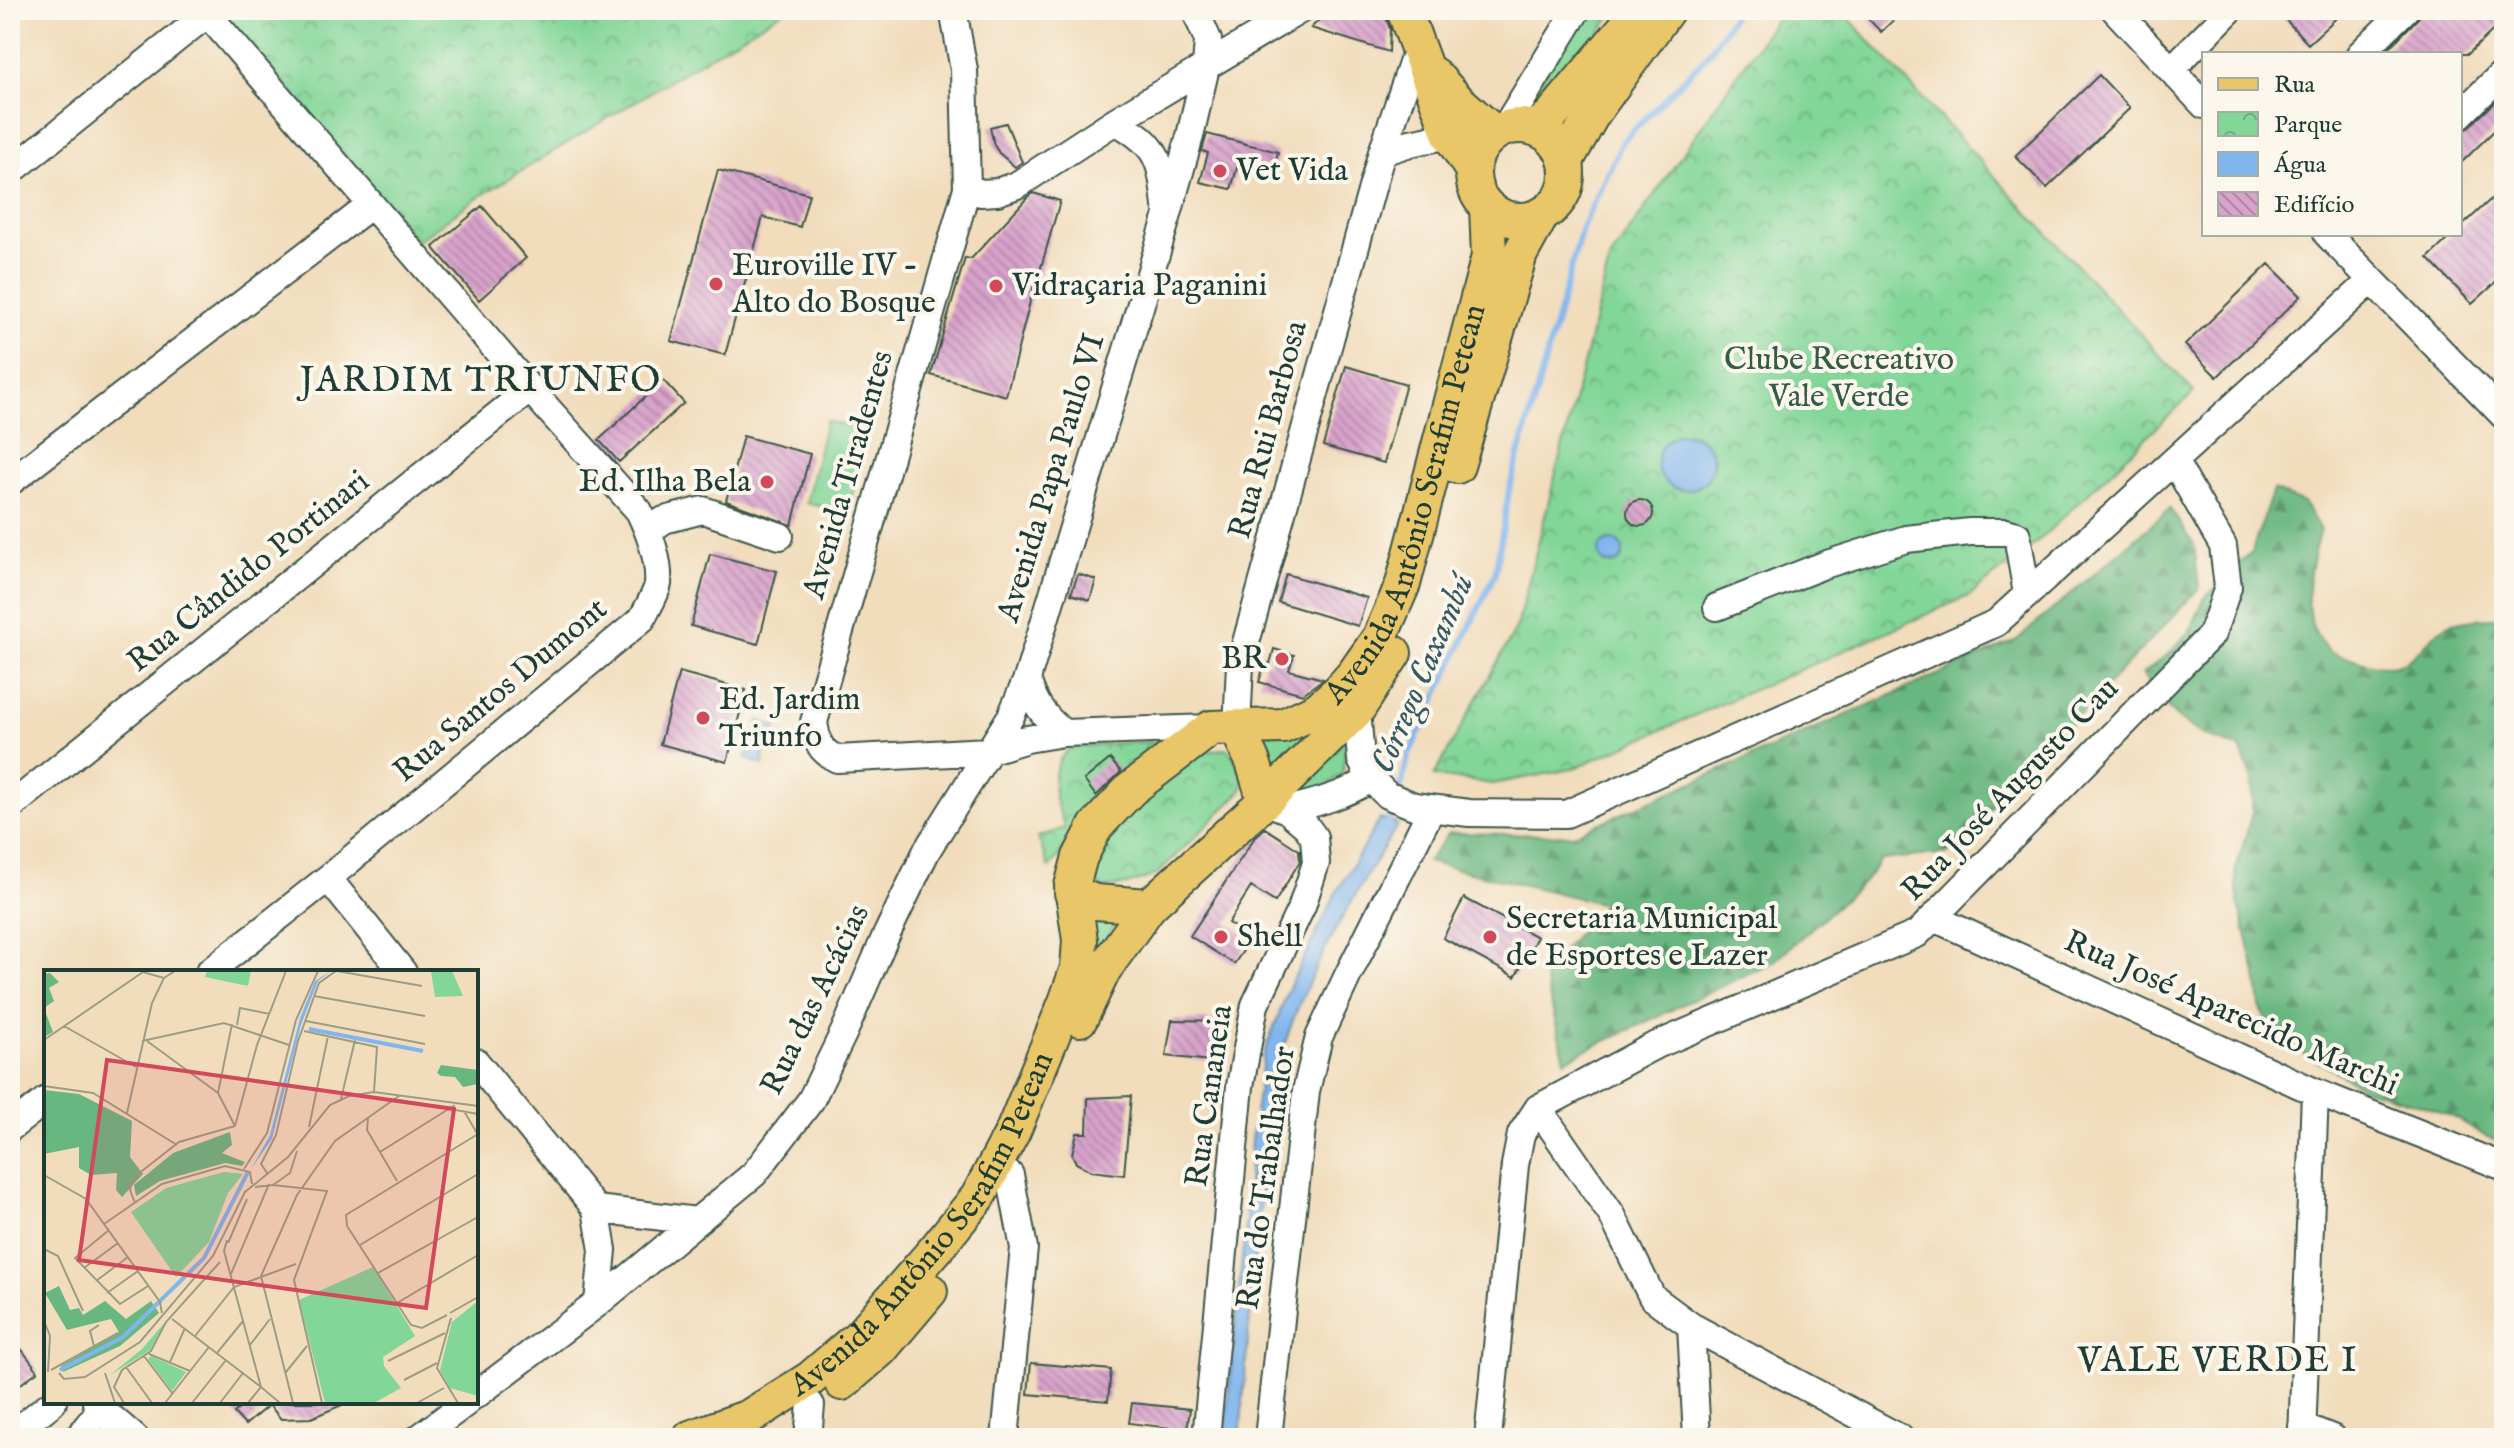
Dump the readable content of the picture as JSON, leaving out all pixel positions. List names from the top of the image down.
{
  "streets": {
    "main road": ["Avenida Antônio Serafim Petean"],
    "street": [
      "Rua Rui Barbosa",
      "Avenida Tiradentes",
      "Avenida Papa Paulo VI",
      "Rua Cândido Portinari",
      "Rua Santos Dumont",
      "Rua José Augusto Cau",
      "Rua das Acácias",
      "Rua José Aparecido Marchi",
      "Rua Cananeia",
      "Rua do Trabalhador"
    ]
  },
  "crossings": [
    ["Rua Rui Barbosa", "Avenida Antônio Serafim Petean"],
    ["Avenida Tiradentes", "Avenida Papa Paulo VI"],
    ["Avenida Tiradentes", "Rua das Acácias"],
    ["Avenida Papa Paulo VI", "Rua das Acácias"],
    ["Avenida Antônio Serafim Petean", "Rua Cananeia"],
    ["Rua Cândido Portinari", "Rua Santos Dumont"],
    ["Rua José Augusto Cau", "Rua José Aparecido Marchi"]
  ],
  "districts": ["JARDIM TRIUNFO", "VALE VERDE I"],
  "water": ["Córrego Caxambú"],
  "parks": ["Clube Recreativo Vale Verde"],
  "places": [
    "Vet Vida",
    "Euroville IV - Alto do Bosque",
    "Vidraçaria Paganini",
    "Ed. Ilha Bela",
    "BR",
    "Ed. Jardim Triunfo",
    "Shell",
    "Secretaria Municipal de Esportes e Lazer"
  ],
  "legend": [
    "Rua",
    "Parque",
    "Água",
    "Edifício"
  ]
}
